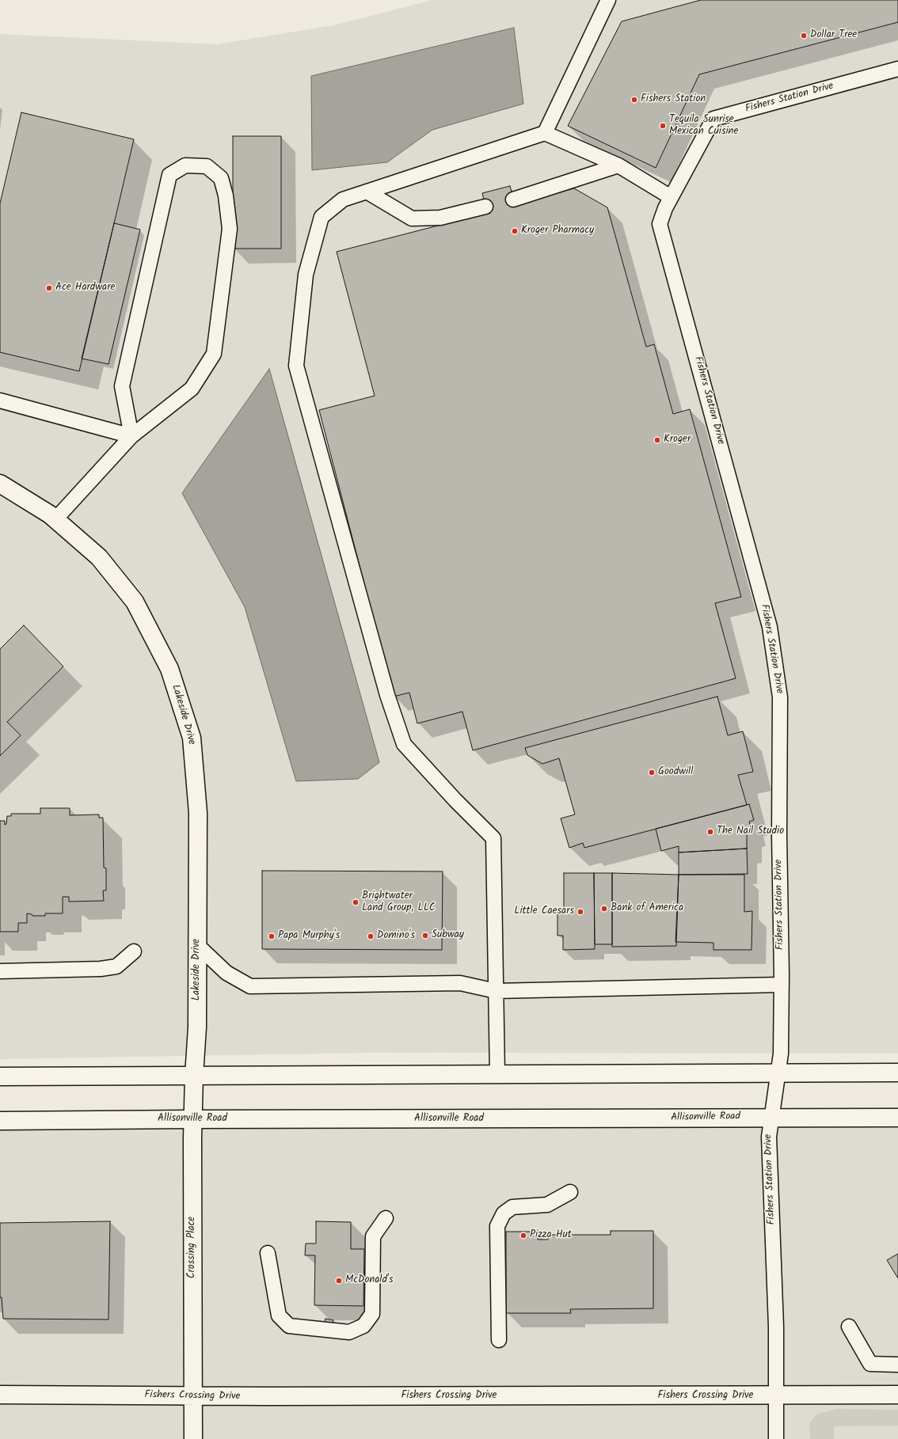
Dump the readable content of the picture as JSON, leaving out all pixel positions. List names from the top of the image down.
{
  "streets": {
    "street": [
      "Lakeside Drive",
      "Allisonville Road",
      "Crossing Place",
      "Fishers Crossing Drive"
    ],
    "lane": ["Fishers Station Drive"]
  },
  "crossings": [
    ["Fishers Station Drive", "Allisonville Road"],
    ["Fishers Station Drive", "Fishers Crossing Drive"],
    ["Lakeside Drive", "Crossing Place"],
    ["Allisonville Road", "Crossing Place"],
    ["Crossing Place", "Fishers Crossing Drive"]
  ],
  "places": [
    "Dollar Tree",
    "Fishers Station",
    "Tequila Sunrise Mexican Cuisine",
    "Kroger Pharmacy",
    "Ace Hardware",
    "Kroger",
    "Goodwill",
    "The Nail Studio",
    "Brightwater Land Group, LLC",
    "Bank of America",
    "Little Caesars",
    "Subway",
    "Papa Murphy's",
    "Domino's",
    "Pizza Hut",
    "McDonald's"
  ]
}
